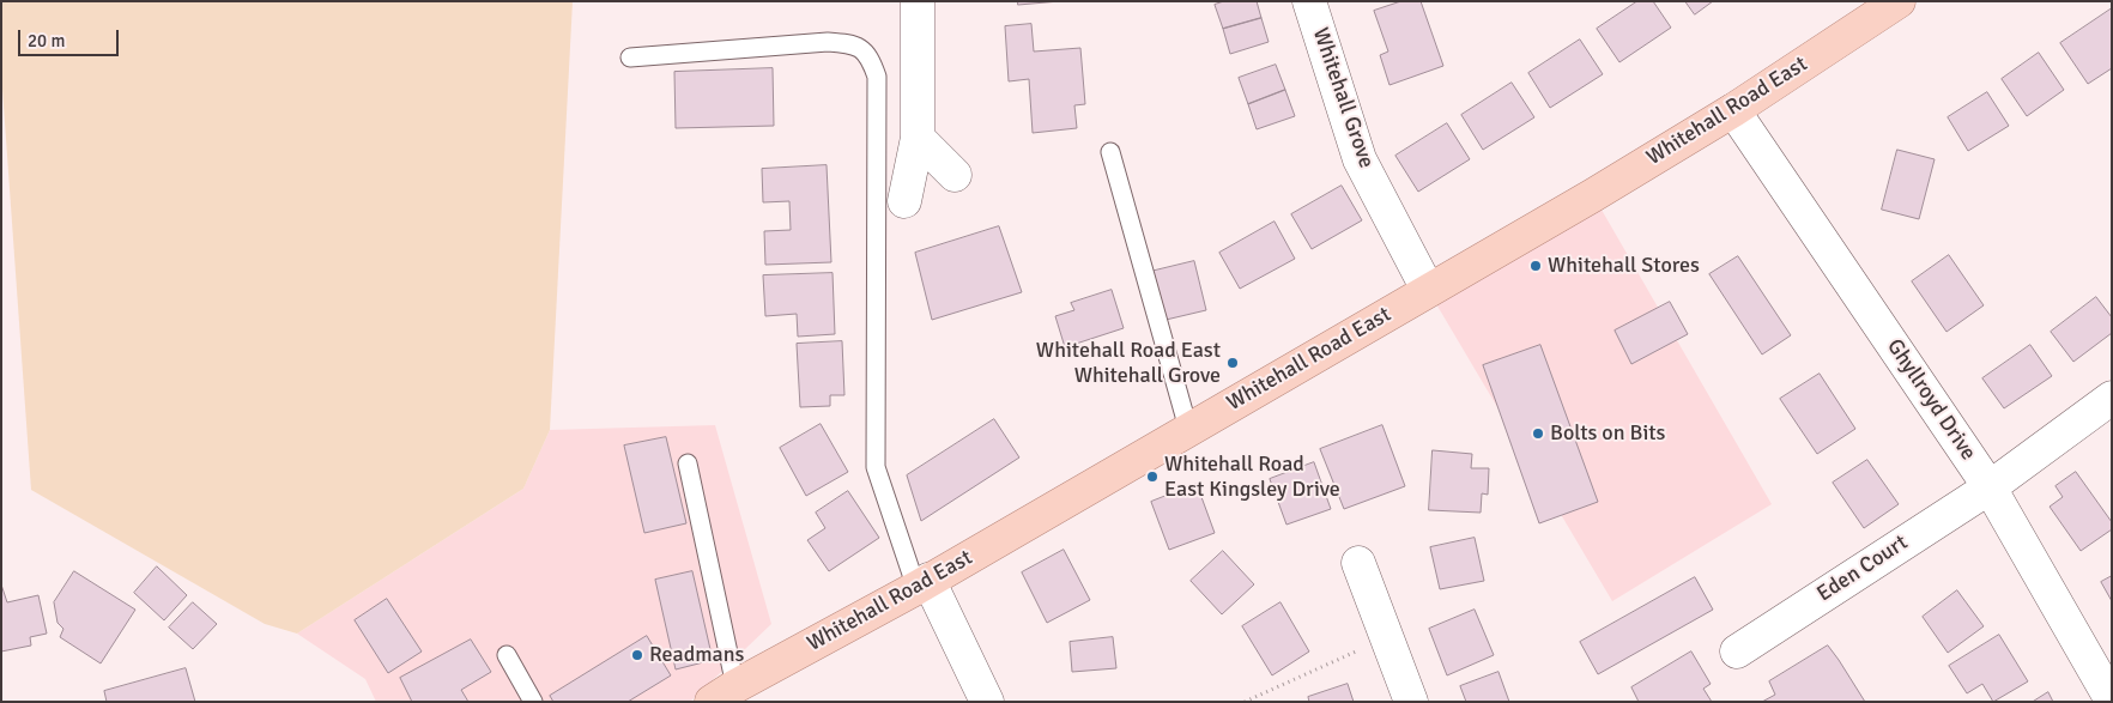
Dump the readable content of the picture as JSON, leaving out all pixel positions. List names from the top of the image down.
{
  "streets": {
    "main road": ["Whitehall Road East"],
    "street": ["Whitehall Grove", "Ghyllroyd Drive", "Eden Court"]
  },
  "crossings": [
    ["Whitehall Grove", "Whitehall Road East"],
    ["Whitehall Road East", "Ghyllroyd Drive"],
    ["Ghyllroyd Drive", "Eden Court"]
  ],
  "places": [
    "Whitehall Stores",
    "Whitehall Road East Whitehall Grove",
    "Bolts on Bits",
    "Whitehall Road East Kingsley Drive",
    "Readmans"
  ],
  "scale_bar": "20 m"
}
